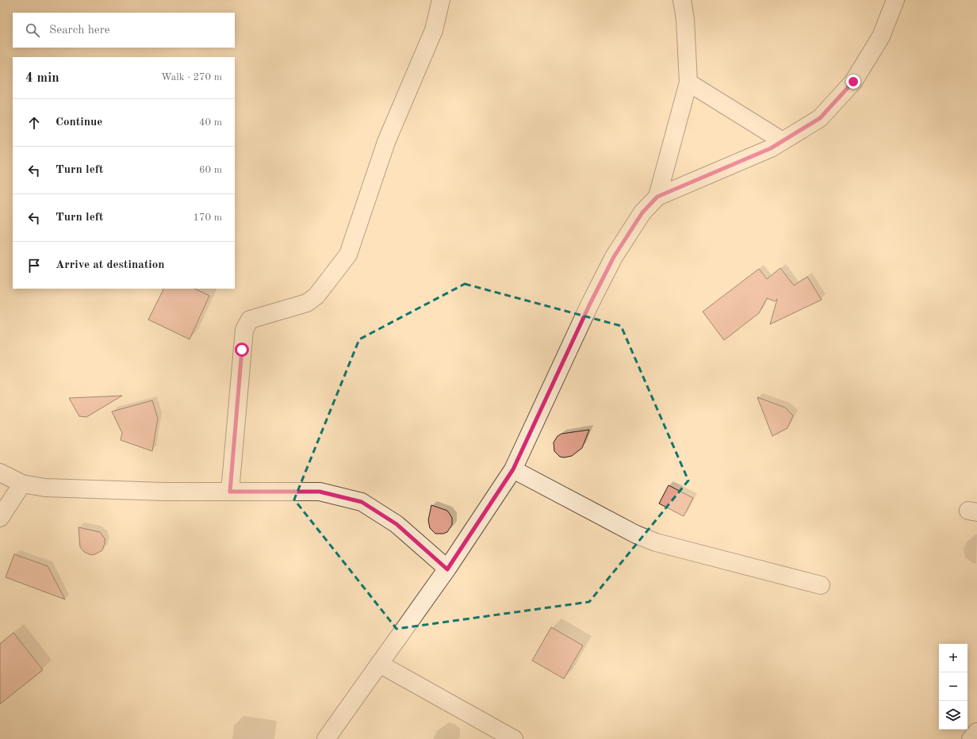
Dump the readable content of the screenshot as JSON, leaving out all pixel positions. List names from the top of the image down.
{
  "page": {
    "search": "Search here",
    "heading": ["4 min", "Walk · 270 m"],
    "list": [
      ["Continue", "40 m"],
      ["Turn left", "60 m"],
      ["Turn left", "170 m"],
      "Arrive at destination"
    ],
    "map_buttons": ["+", "−"]
  }
}
